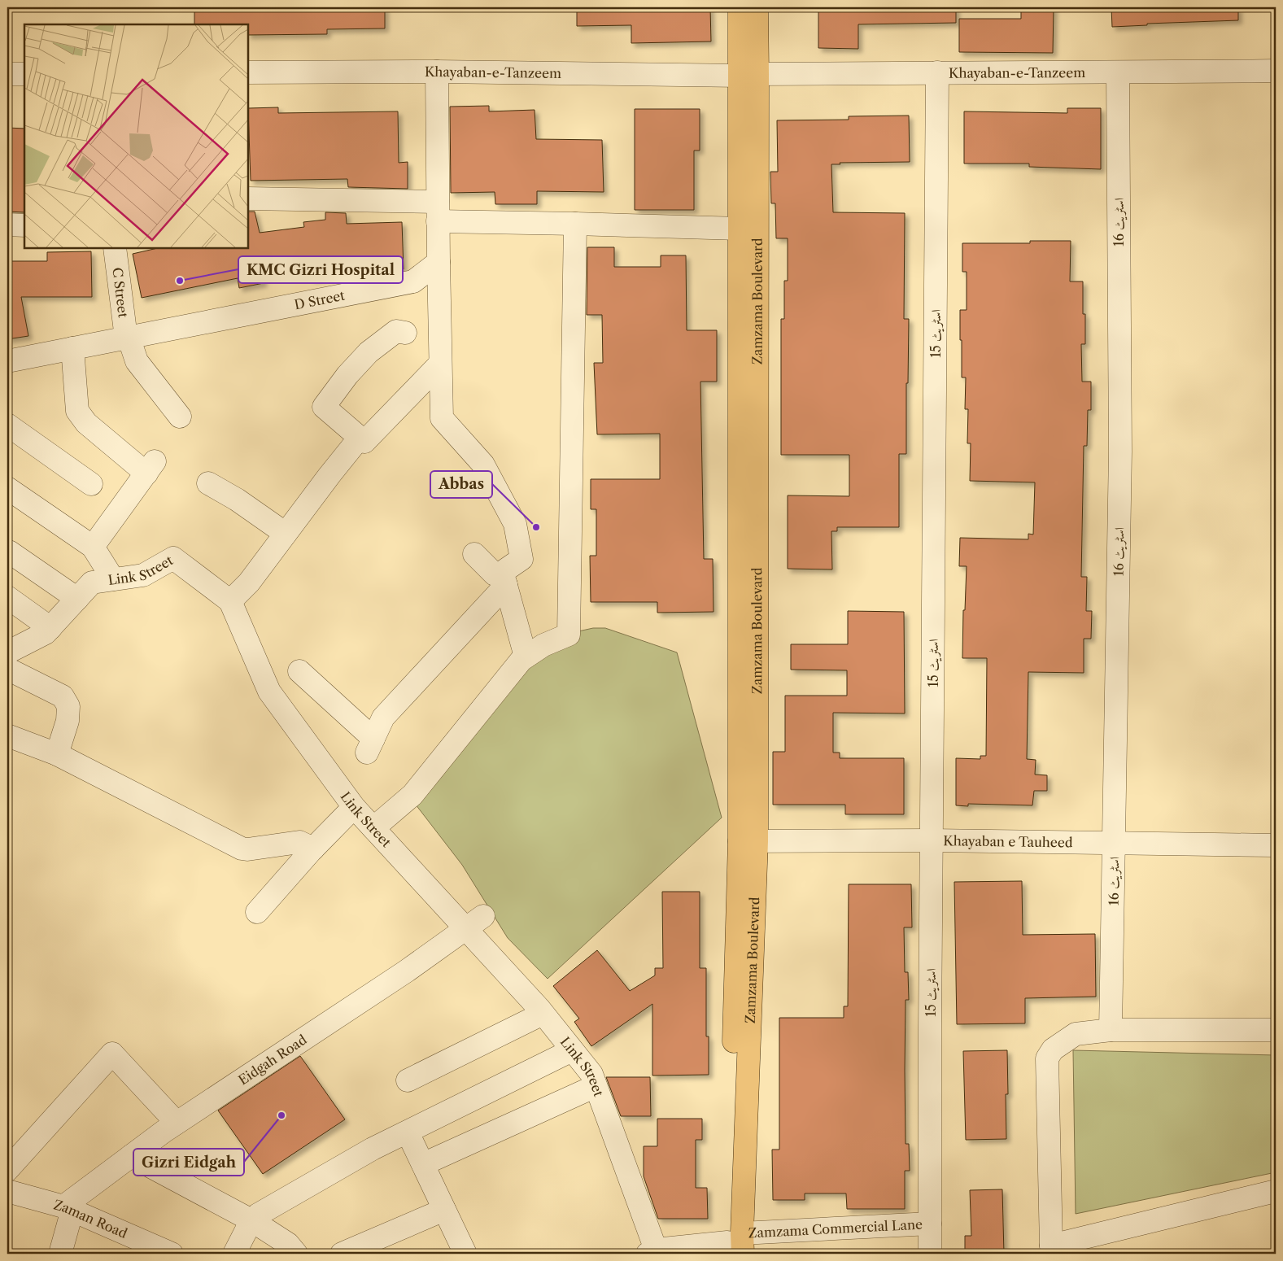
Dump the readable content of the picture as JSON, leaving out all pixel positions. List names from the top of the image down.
{
  "streets": {
    "main road": ["Zamzama Boulevard"],
    "street": [
      "Khayaban-e-Tanzeem",
      "اسٹریٹ 16",
      "C Street",
      "D Street",
      "اسٹریٹ 15",
      "Link Street",
      "Khayaban e Tauheed",
      "Eidgah Road",
      "Zaman Road",
      "Zamzama Commercial Lane"
    ]
  },
  "crossings": [
    ["Khayaban-e-Tanzeem", "اسٹریٹ 16"],
    ["Khayaban-e-Tanzeem", "Zamzama Boulevard"],
    ["Khayaban-e-Tanzeem", "اسٹریٹ 15"],
    ["اسٹریٹ 16", "Khayaban e Tauheed"],
    ["C Street", "D Street"],
    ["Zamzama Boulevard", "Khayaban e Tauheed"],
    ["Zamzama Boulevard", "Zamzama Commercial Lane"],
    ["اسٹریٹ 15", "Khayaban e Tauheed"],
    ["اسٹریٹ 15", "Zamzama Commercial Lane"],
    ["Link Street", "Eidgah Road"],
    ["Link Street", "Zamzama Commercial Lane"],
    ["Eidgah Road", "Zaman Road"]
  ],
  "places": ["KMC Gizri Hospital", "Abbas", "Gizri Eidgah"]
}
